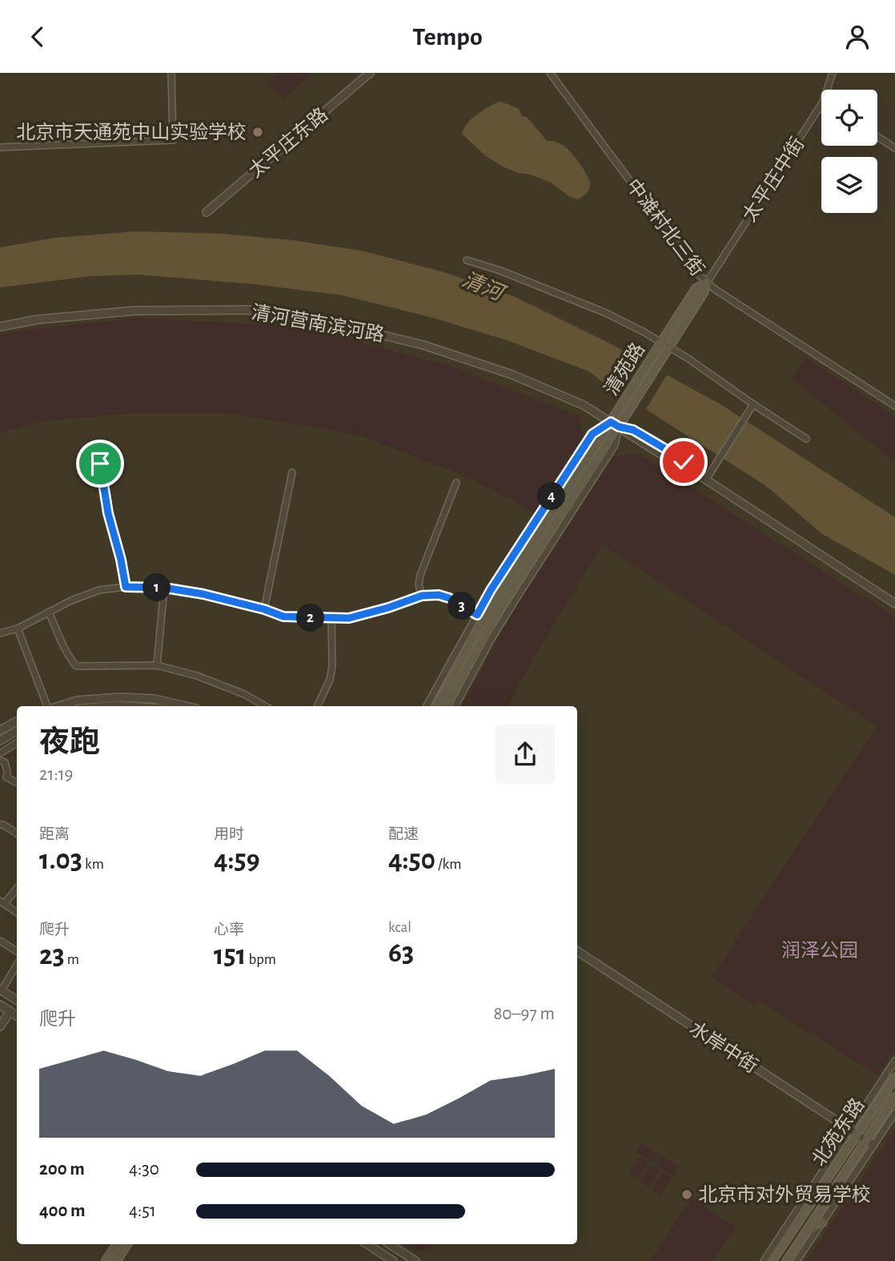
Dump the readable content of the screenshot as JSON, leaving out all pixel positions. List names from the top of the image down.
{
  "streets": {
    "main road": ["清苑路", "北苑东路"],
    "street": [
      "太平庄东路",
      "太平庄中街",
      "中滩村北三街",
      "清河营南滨河路",
      "水岸中街"
    ]
  },
  "crossings": [
    ["太平庄中街", "中滩村北三街"],
    ["太平庄中街", "清苑路"],
    ["中滩村北三街", "清苑路"],
    ["清河营南滨河路", "清苑路"],
    ["水岸中街", "北苑东路"]
  ],
  "water": ["清河"],
  "parks": ["润泽公园"],
  "places": ["北京市天通苑中山实验学校", "北京市对外贸易学校"],
  "page": {
    "header": "Tempo",
    "pins": [
      "4",
      "1",
      "3",
      "2"
    ],
    "heading": ["夜跑", "21:19"],
    "stats": [
      ["距离", "1.03 km"],
      ["用时", "4:59"],
      ["配速", "4:50 /km"],
      ["爬升", "23 m"],
      ["心率", "151 bpm"],
      ["kcal", "63"]
    ],
    "chart": ["爬升", "80–97 m"],
    "list": [
      {
        "name": "200 m",
        "note": "4:30"
      },
      {
        "name": "400 m",
        "note": "4:51"
      }
    ]
  }
}
